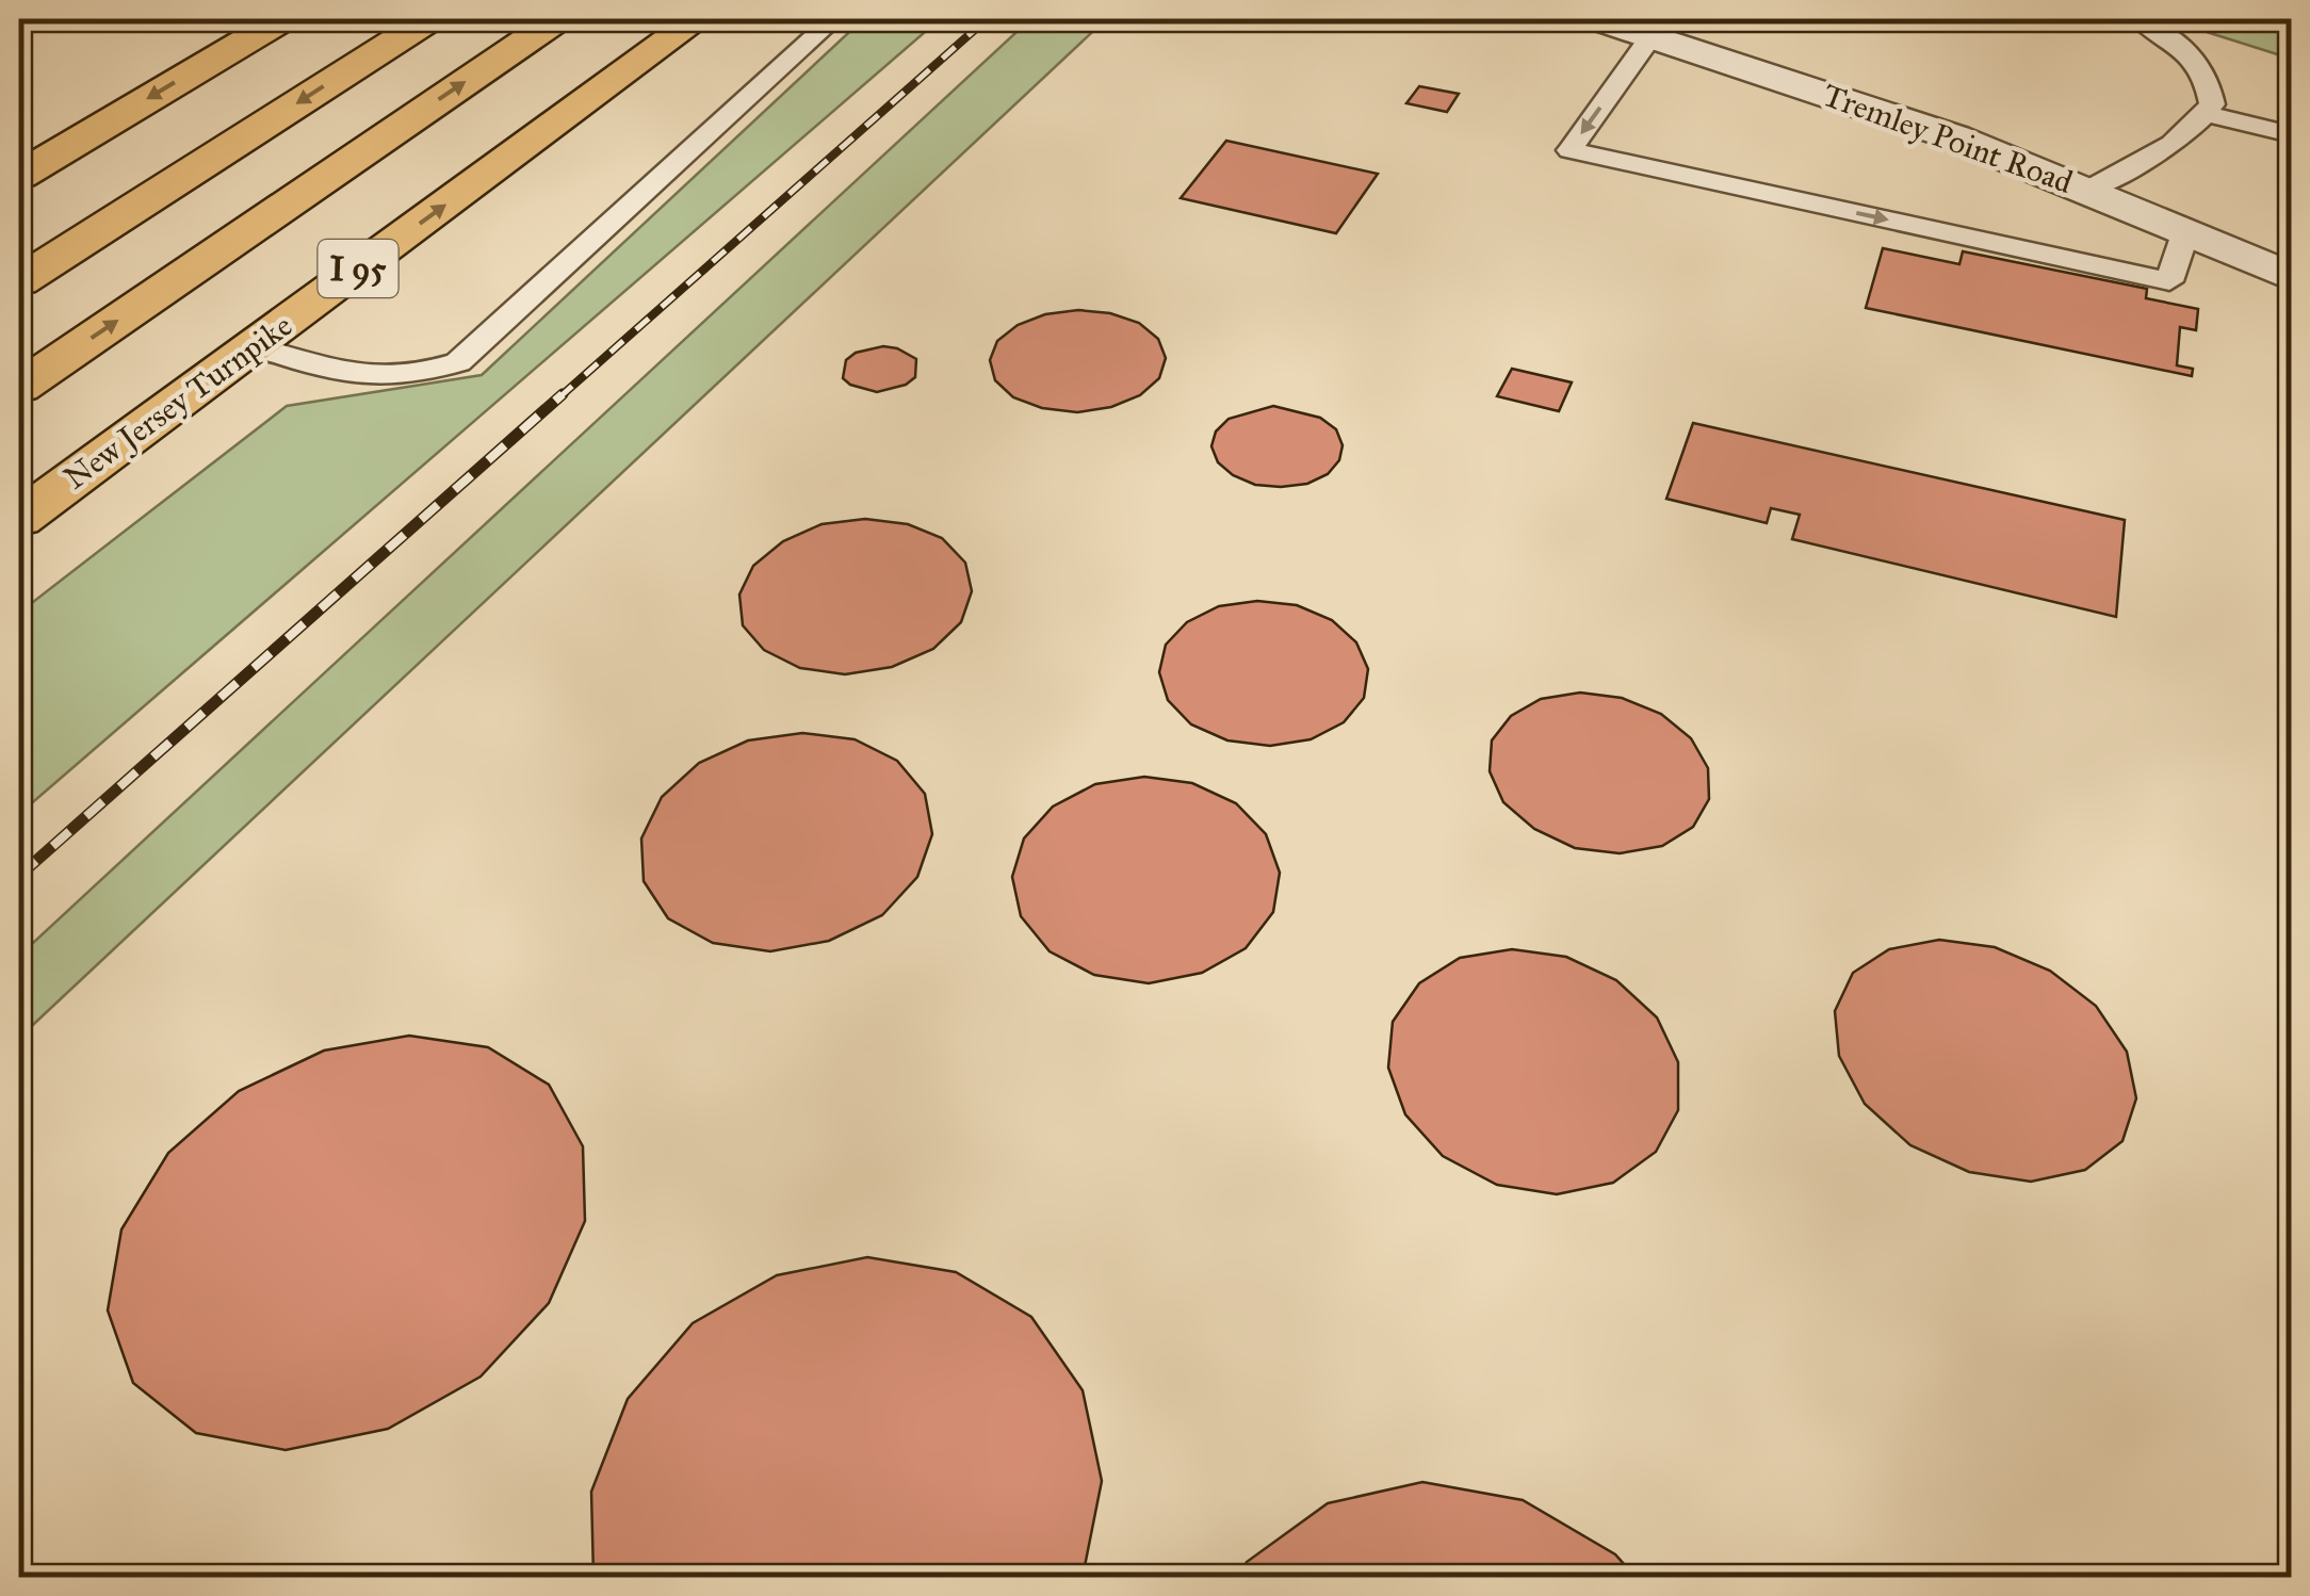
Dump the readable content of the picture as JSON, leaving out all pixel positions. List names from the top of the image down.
{
  "streets": {
    "highway": ["I 95", "New Jersey Turnpike"],
    "street": ["Tremley Point Road"]
  }
}
